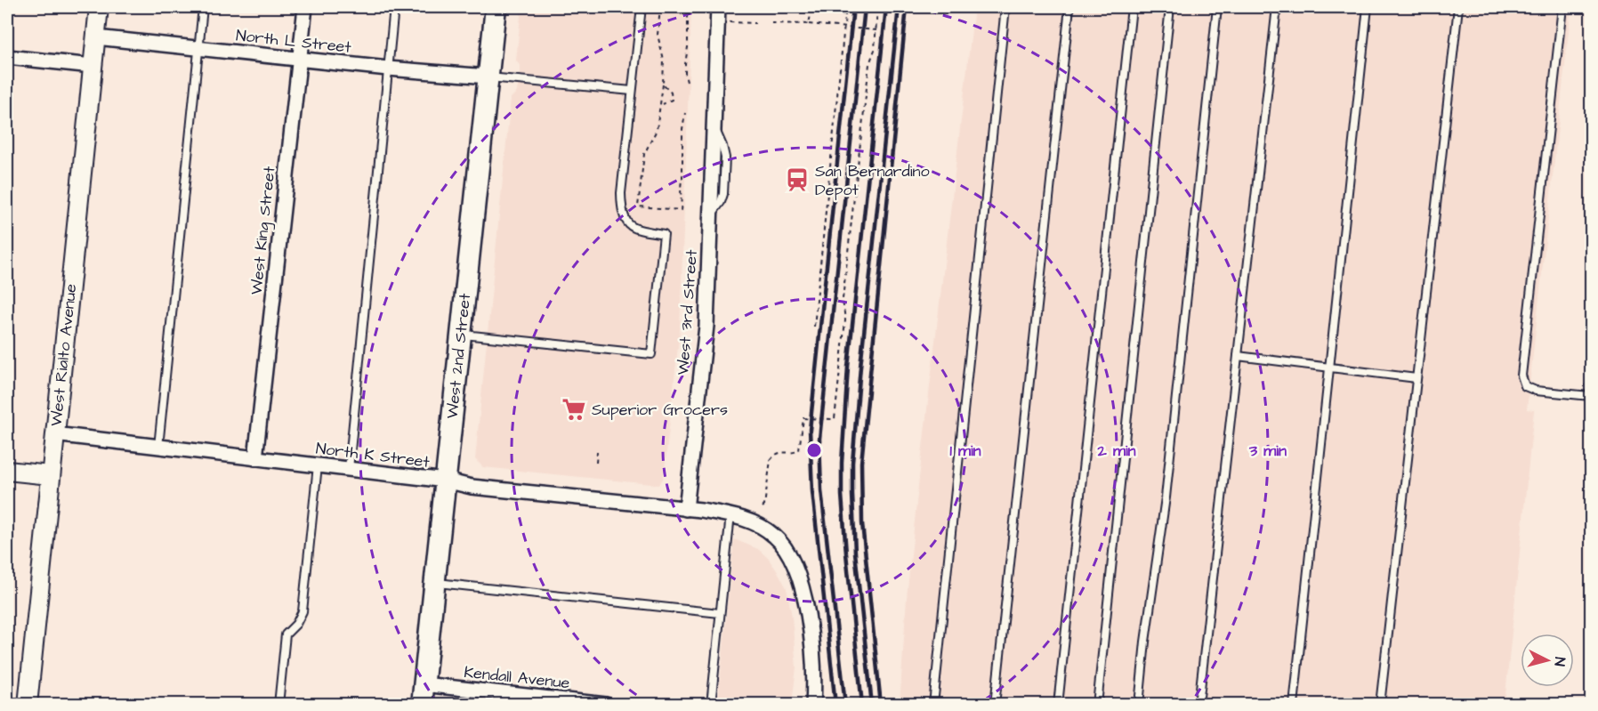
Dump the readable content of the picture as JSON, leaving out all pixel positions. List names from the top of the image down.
{
  "streets": {
    "main road": ["West 2nd Street"],
    "street": [
      "North L Street",
      "West King Street",
      "West 3rd Street",
      "West Rialto Avenue",
      "North K Street",
      "Kendall Avenue"
    ]
  },
  "crossings": [
    ["North L Street", "West King Street"],
    ["North L Street", "West Rialto Avenue"],
    ["North L Street", "West 2nd Street"],
    ["West King Street", "North K Street"],
    ["West 3rd Street", "North K Street"],
    ["West Rialto Avenue", "North K Street"],
    ["West 2nd Street", "North K Street"],
    ["West 2nd Street", "Kendall Avenue"]
  ],
  "places": {
    "station": ["San Bernardino Depot"],
    "supermarket": ["Superior Grocers"]
  },
  "north": "right",
  "rings": ["1 min", "2 min", "3 min"]
}
